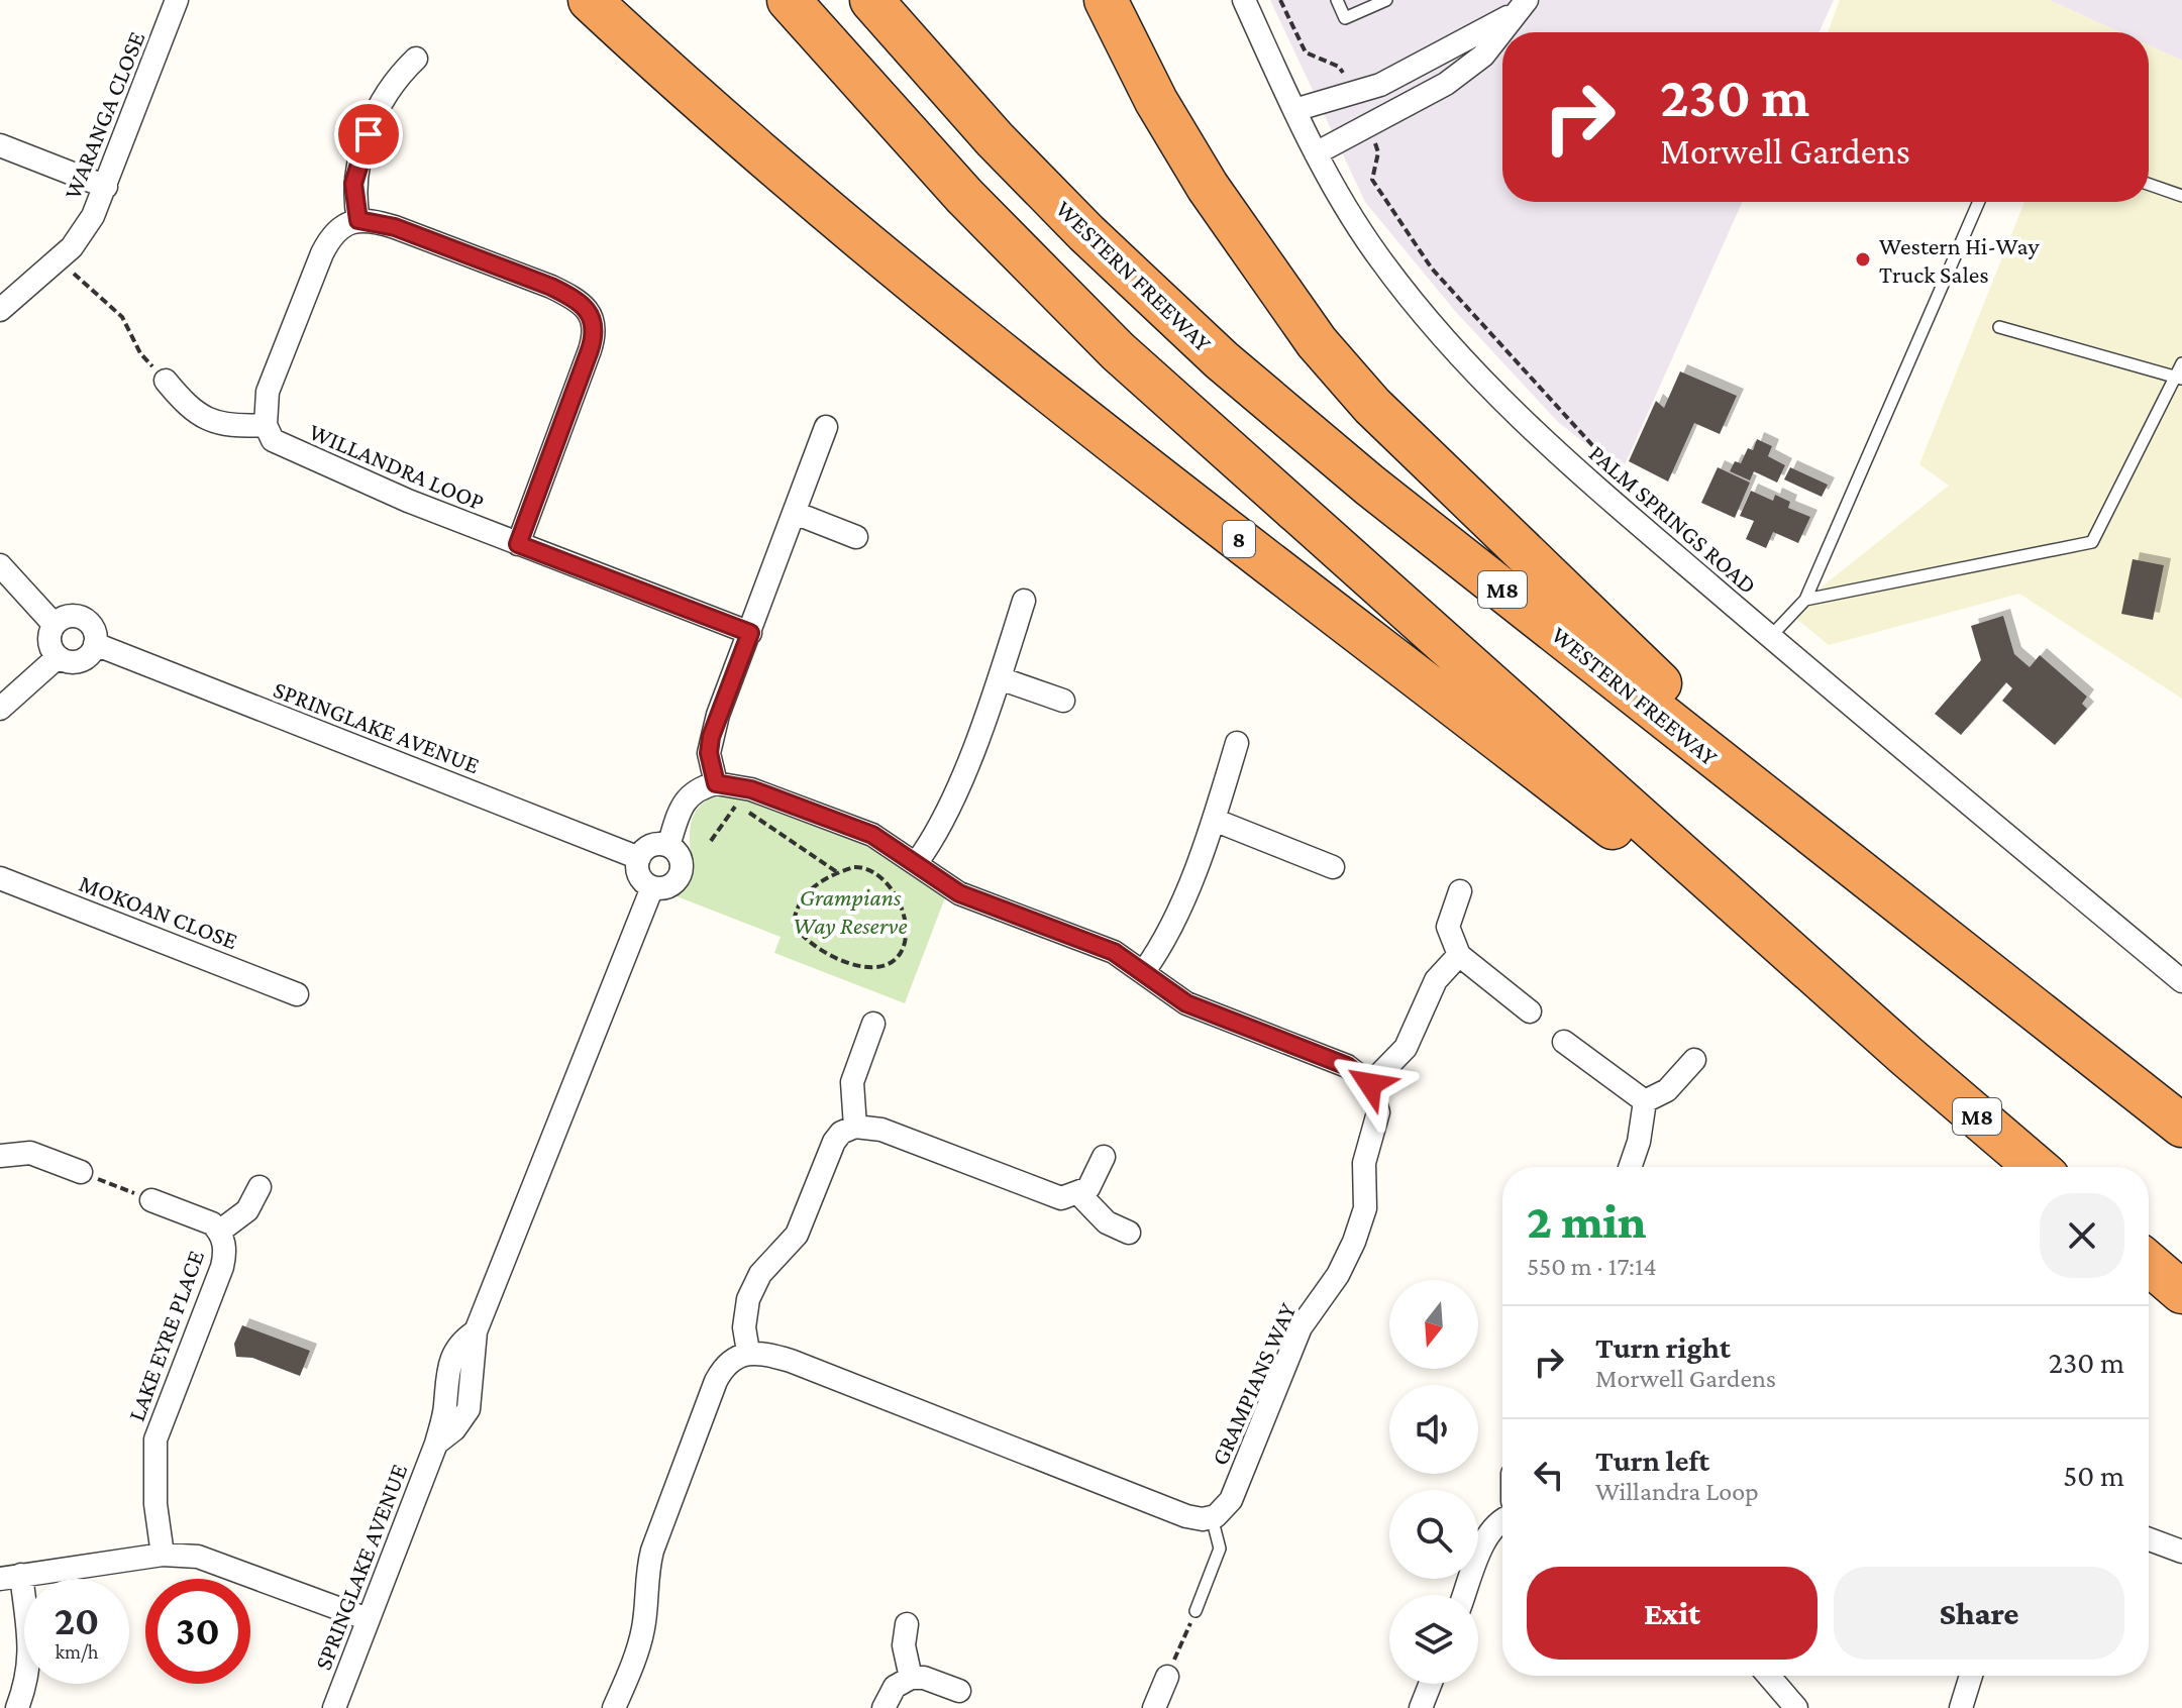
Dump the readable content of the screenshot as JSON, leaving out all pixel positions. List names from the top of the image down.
{
  "streets": {
    "highway": ["WESTERN FREEWAY", "8", "M8"],
    "street": [
      "WARANGA CLOSE",
      "WILLANDRA LOOP",
      "PALM SPRINGS ROAD",
      "SPRINGLAKE AVENUE",
      "MOKOAN CLOSE",
      "LAKE EYRE PLACE",
      "GRAMPIANS WAY"
    ]
  },
  "crossings": [
    ["8", "M8"]
  ],
  "parks": ["Grampians Way Reserve"],
  "places": ["Western Hi-Way Truck Sales"],
  "north": "bottom",
  "page": {
    "turn": ["230 m", "Morwell Gardens"],
    "heading": ["2 min", "550 m · 17:14"],
    "list": [
      {
        "name": "Turn right",
        "note": "Morwell Gardens",
        "value": "230 m"
      },
      {
        "name": "Turn left",
        "note": "Willandra Loop",
        "value": "50 m"
      }
    ],
    "buttons": ["Exit", "Share"],
    "speed": "20 km/h",
    "limit": "30"
  }
}
